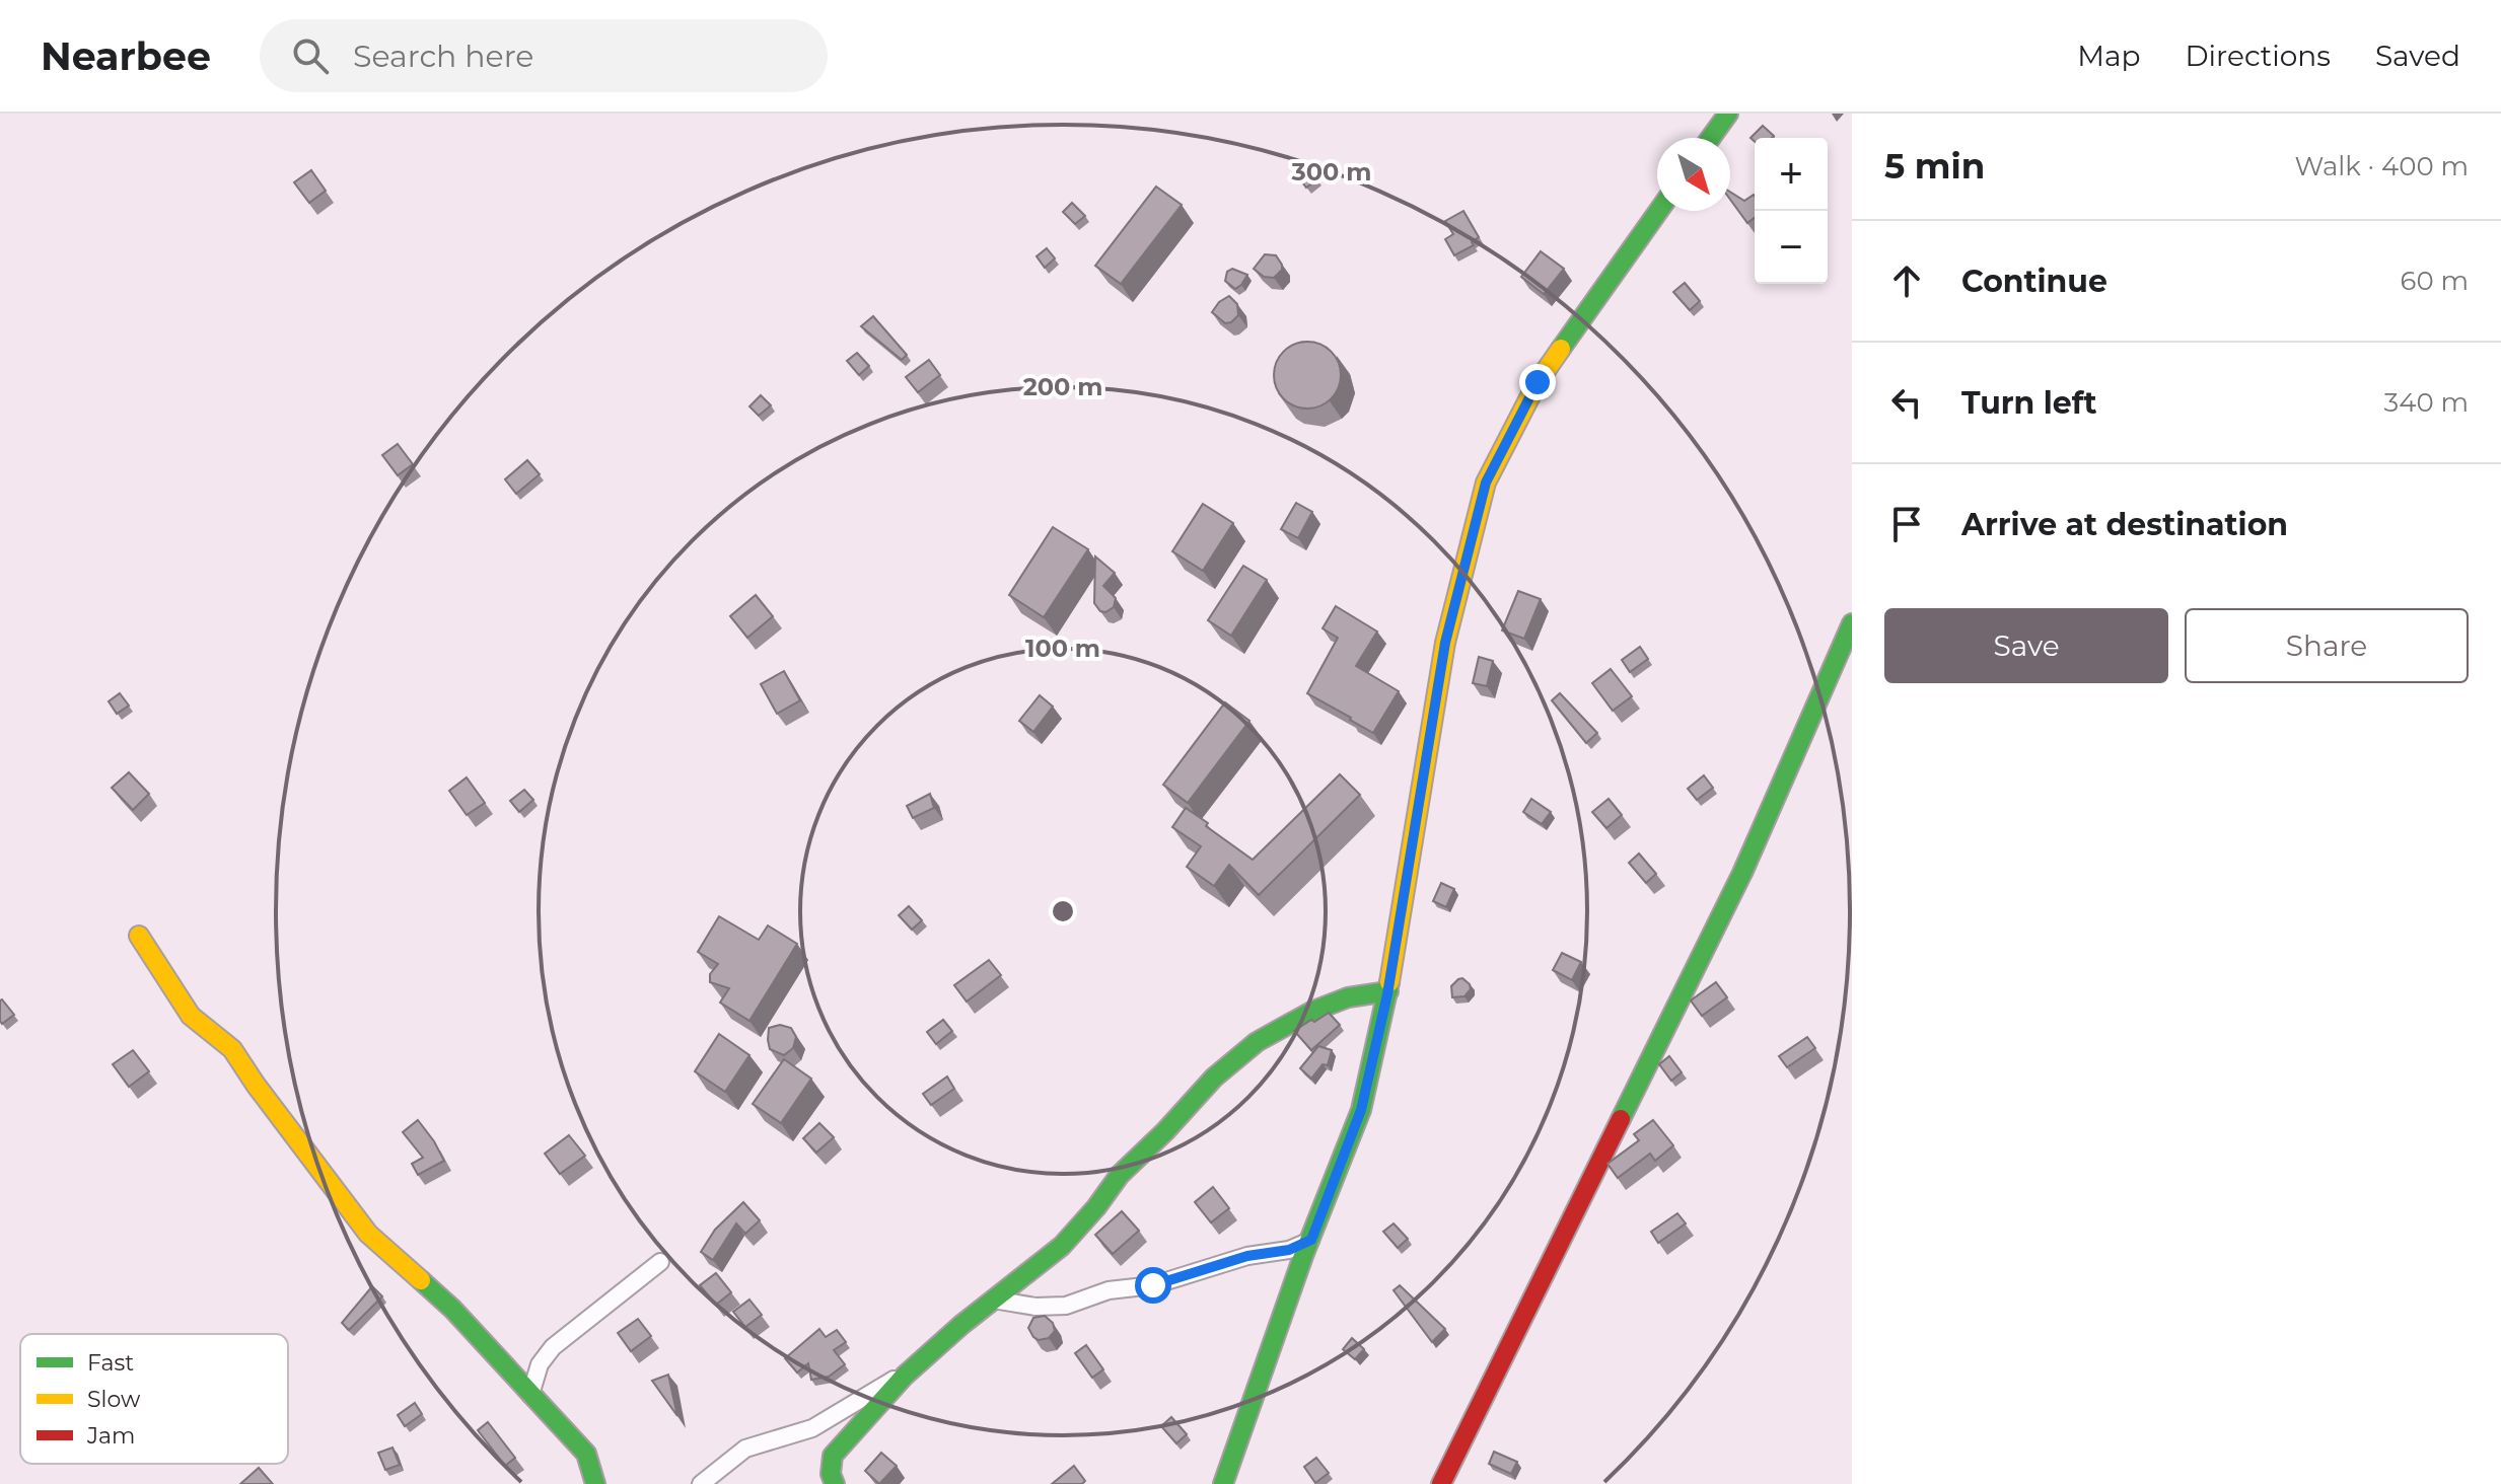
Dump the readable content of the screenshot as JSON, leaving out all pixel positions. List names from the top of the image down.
{
  "legend": ["Fast", "Slow", "Jam"],
  "north": "bottom right",
  "page": {
    "header": "Nearbee",
    "search": "Search here",
    "nav": ["Map", "Directions", "Saved"],
    "heading": ["5 min", "Walk · 400 m"],
    "map_buttons": ["+", "−"],
    "list": [
      ["Continue", "60 m"],
      ["Turn left", "340 m"],
      "Arrive at destination"
    ],
    "buttons": ["Save", "Share"]
  },
  "rings": ["300 m", "200 m", "100 m"]
}
